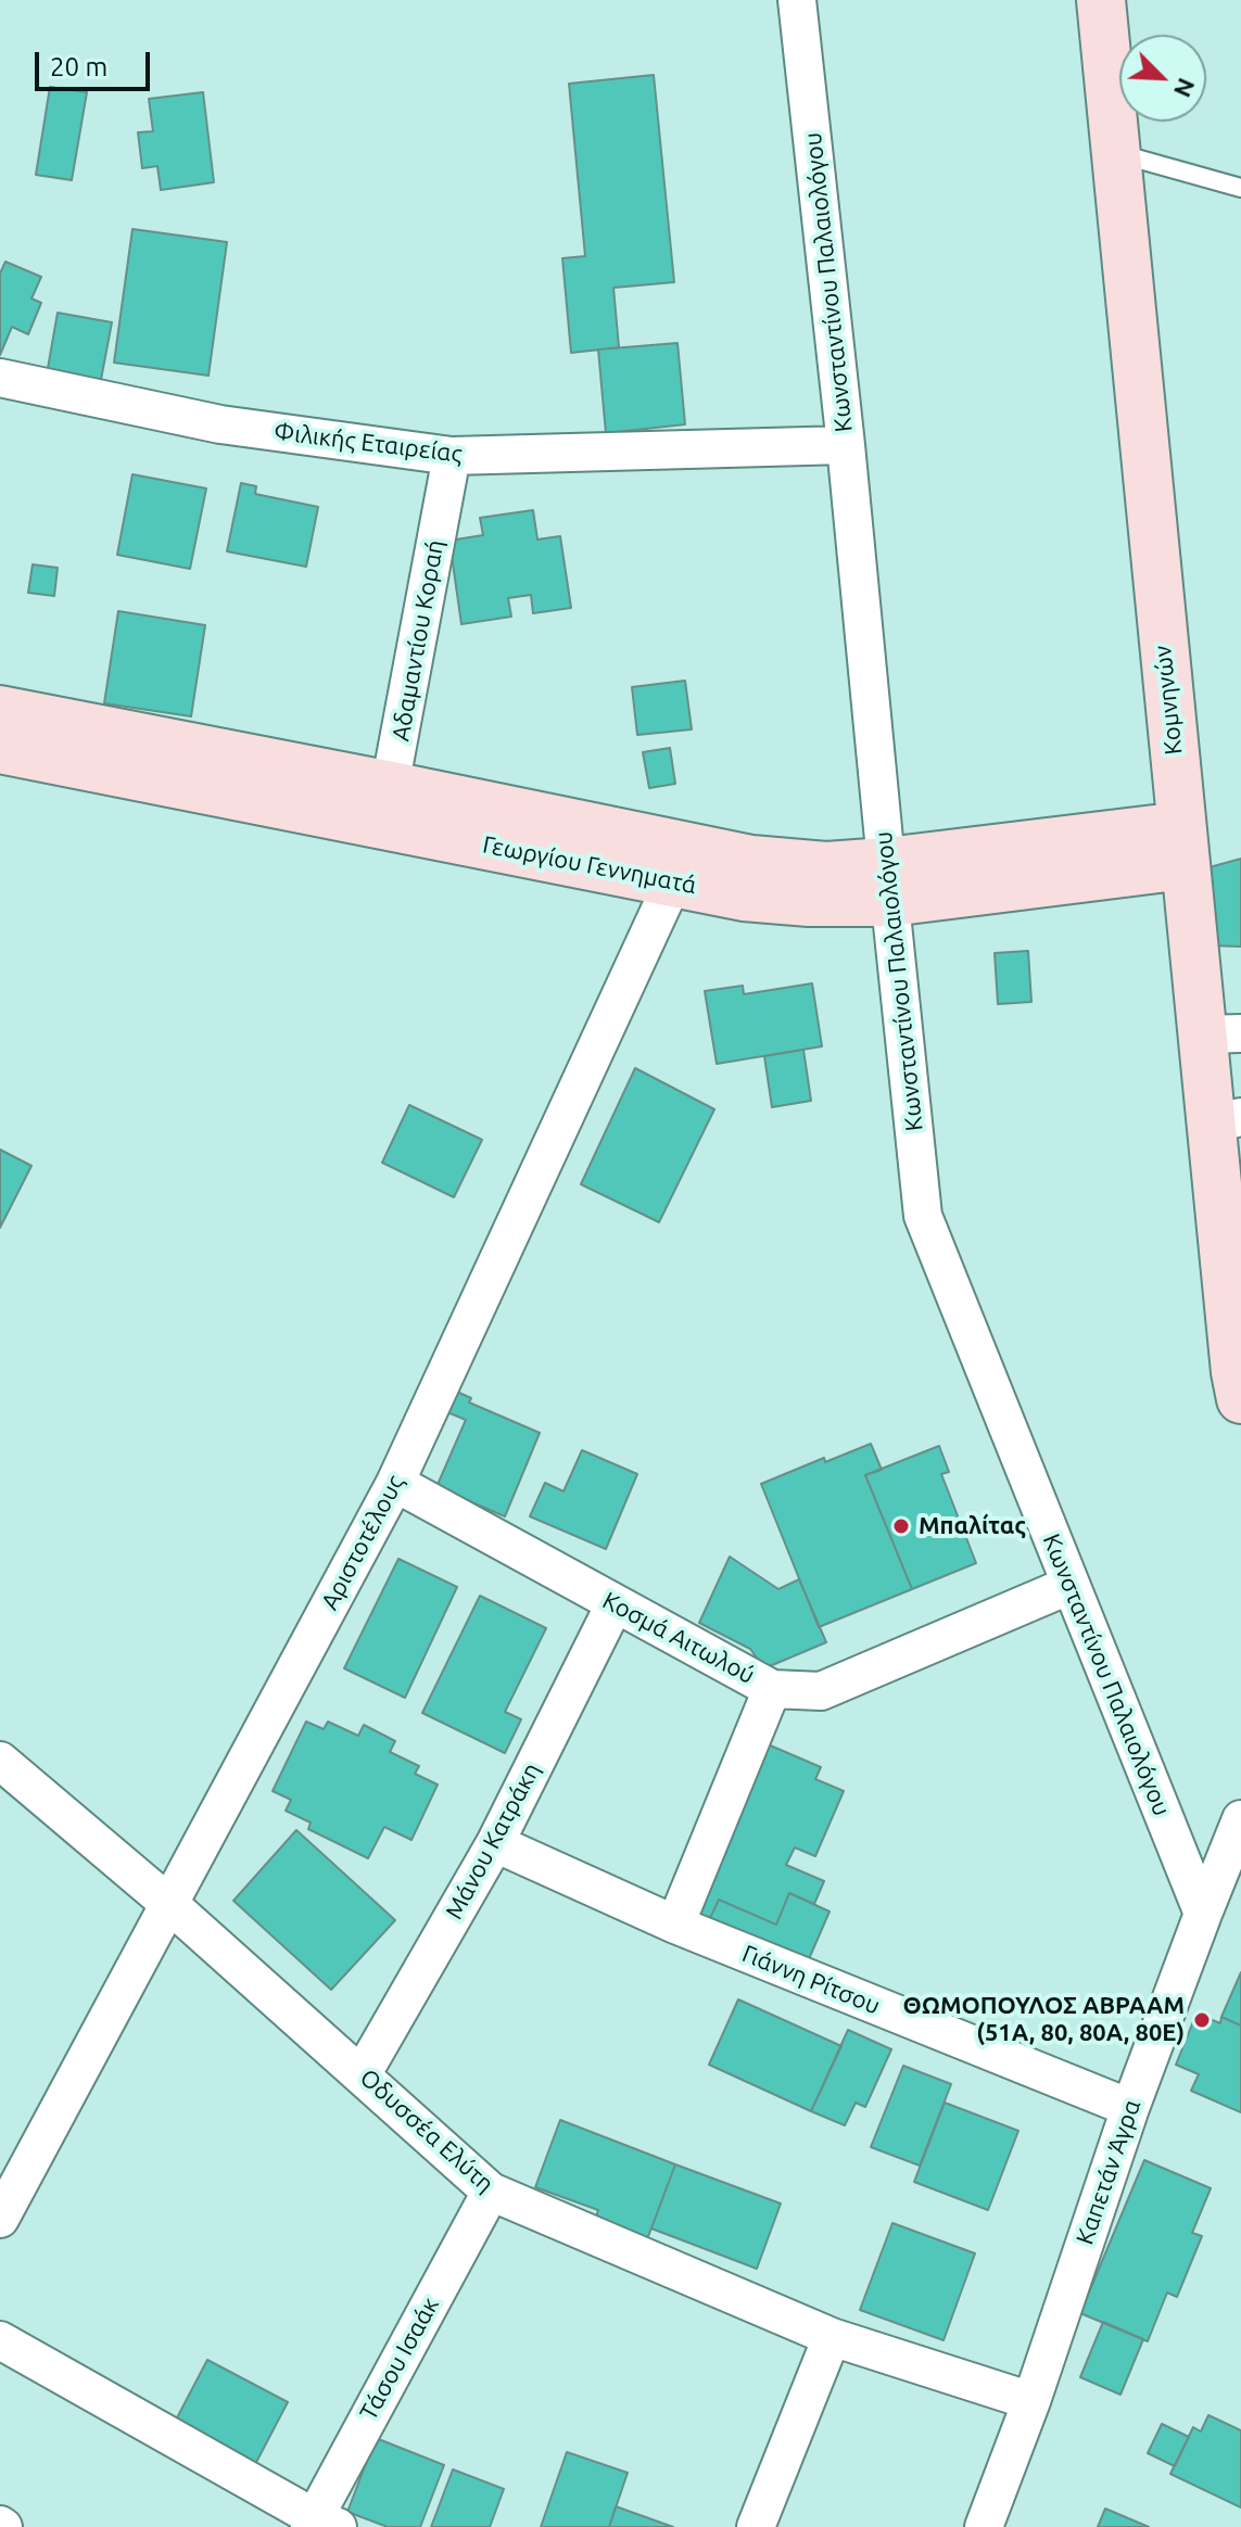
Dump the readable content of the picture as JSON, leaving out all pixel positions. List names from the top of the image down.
{
  "streets": {
    "street": [
      "Κωνσταντίνου Παλαιολόγου",
      "Φιλικής Εταιρείας",
      "Αδαμαντίου Κοραή",
      "Κομνηνών",
      "Γεωργίου Γεννηματά",
      "Αριστοτέλους",
      "Κοσμά Αιτωλού",
      "Μάνου Κατράκη",
      "Γιάννη Ρίτσου",
      "Οδυσσέα Ελύτη",
      "Καπετάν Άγρα",
      "Τάσου Ισαάκ"
    ]
  },
  "crossings": [
    ["Κωνσταντίνου Παλαιολόγου", "Φιλικής Εταιρείας"],
    ["Κωνσταντίνου Παλαιολόγου", "Γεωργίου Γεννηματά"],
    ["Κωνσταντίνου Παλαιολόγου", "Κοσμά Αιτωλού"],
    ["Κωνσταντίνου Παλαιολόγου", "Καπετάν Άγρα"],
    ["Φιλικής Εταιρείας", "Αδαμαντίου Κοραή"],
    ["Αδαμαντίου Κοραή", "Γεωργίου Γεννηματά"],
    ["Κομνηνών", "Γεωργίου Γεννηματά"],
    ["Γεωργίου Γεννηματά", "Αριστοτέλους"],
    ["Αριστοτέλους", "Κοσμά Αιτωλού"],
    ["Αριστοτέλους", "Οδυσσέα Ελύτη"],
    ["Κοσμά Αιτωλού", "Μάνου Κατράκη"],
    ["Μάνου Κατράκη", "Γιάννη Ρίτσου"],
    ["Μάνου Κατράκη", "Οδυσσέα Ελύτη"],
    ["Γιάννη Ρίτσου", "Καπετάν Άγρα"],
    ["Οδυσσέα Ελύτη", "Καπετάν Άγρα"],
    ["Οδυσσέα Ελύτη", "Τάσου Ισαάκ"]
  ],
  "places": ["Μπαλίτας", "ΘΩΜΟΠΟΥΛΟΣ ΑΒΡΑΑΜ (51Α, 80, 80Α, 80Ε)"],
  "scale_bar": "20 m",
  "north": "bottom right"
}
